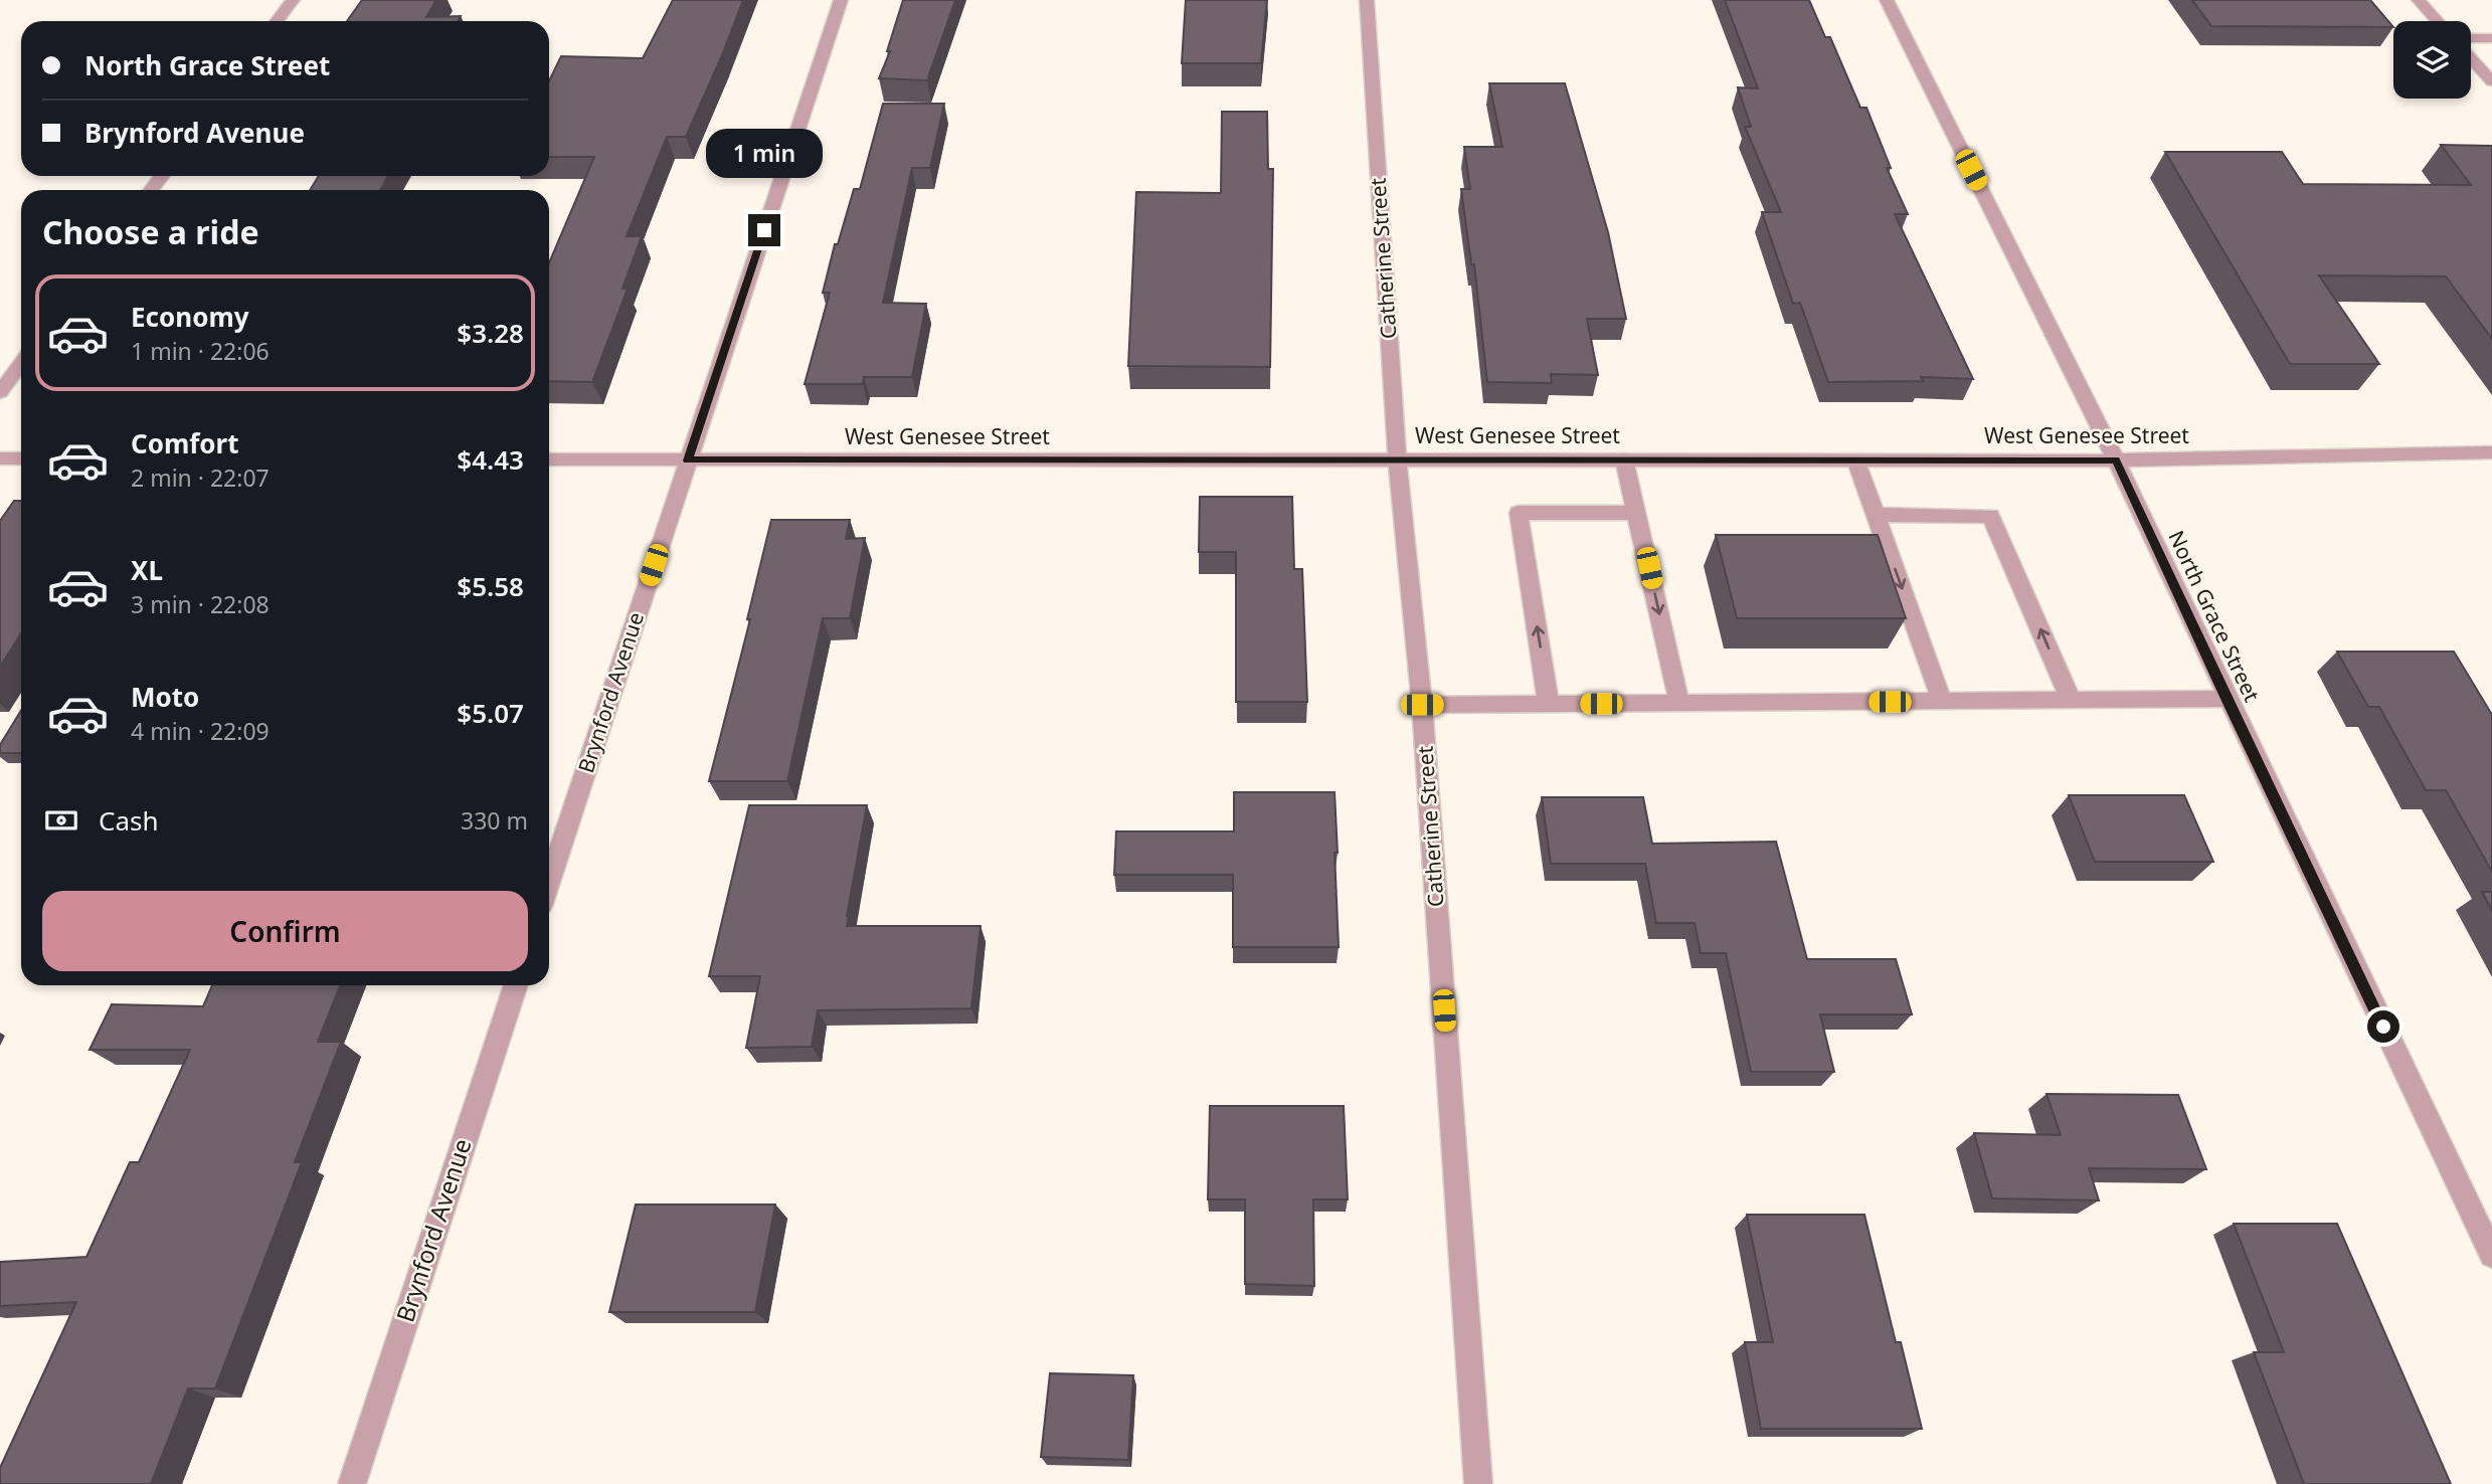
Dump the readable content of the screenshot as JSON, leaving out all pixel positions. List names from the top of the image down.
{
  "streets": {
    "street": [
      "Catherine Street",
      "West Genesee Street",
      "North Grace Street",
      "Brynford Avenue"
    ]
  },
  "crossings": [
    ["Catherine Street", "West Genesee Street"],
    ["West Genesee Street", "North Grace Street"],
    ["West Genesee Street", "Brynford Avenue"]
  ],
  "page": {
    "banner": ["North Grace Street", "Brynford Avenue"],
    "bubble": "1 min",
    "heading": "Choose a ride",
    "list": [
      {
        "name": "Economy",
        "note": "1 min · 22:06",
        "value": "$3.28"
      },
      {
        "name": "Comfort",
        "note": "2 min · 22:07",
        "value": "$4.43"
      },
      {
        "name": "XL",
        "note": "3 min · 22:08",
        "value": "$5.58"
      },
      {
        "name": "Moto",
        "note": "4 min · 22:09",
        "value": "$5.07"
      }
    ],
    "pay": ["Cash", "330 m"],
    "buttons": "Confirm"
  }
}
